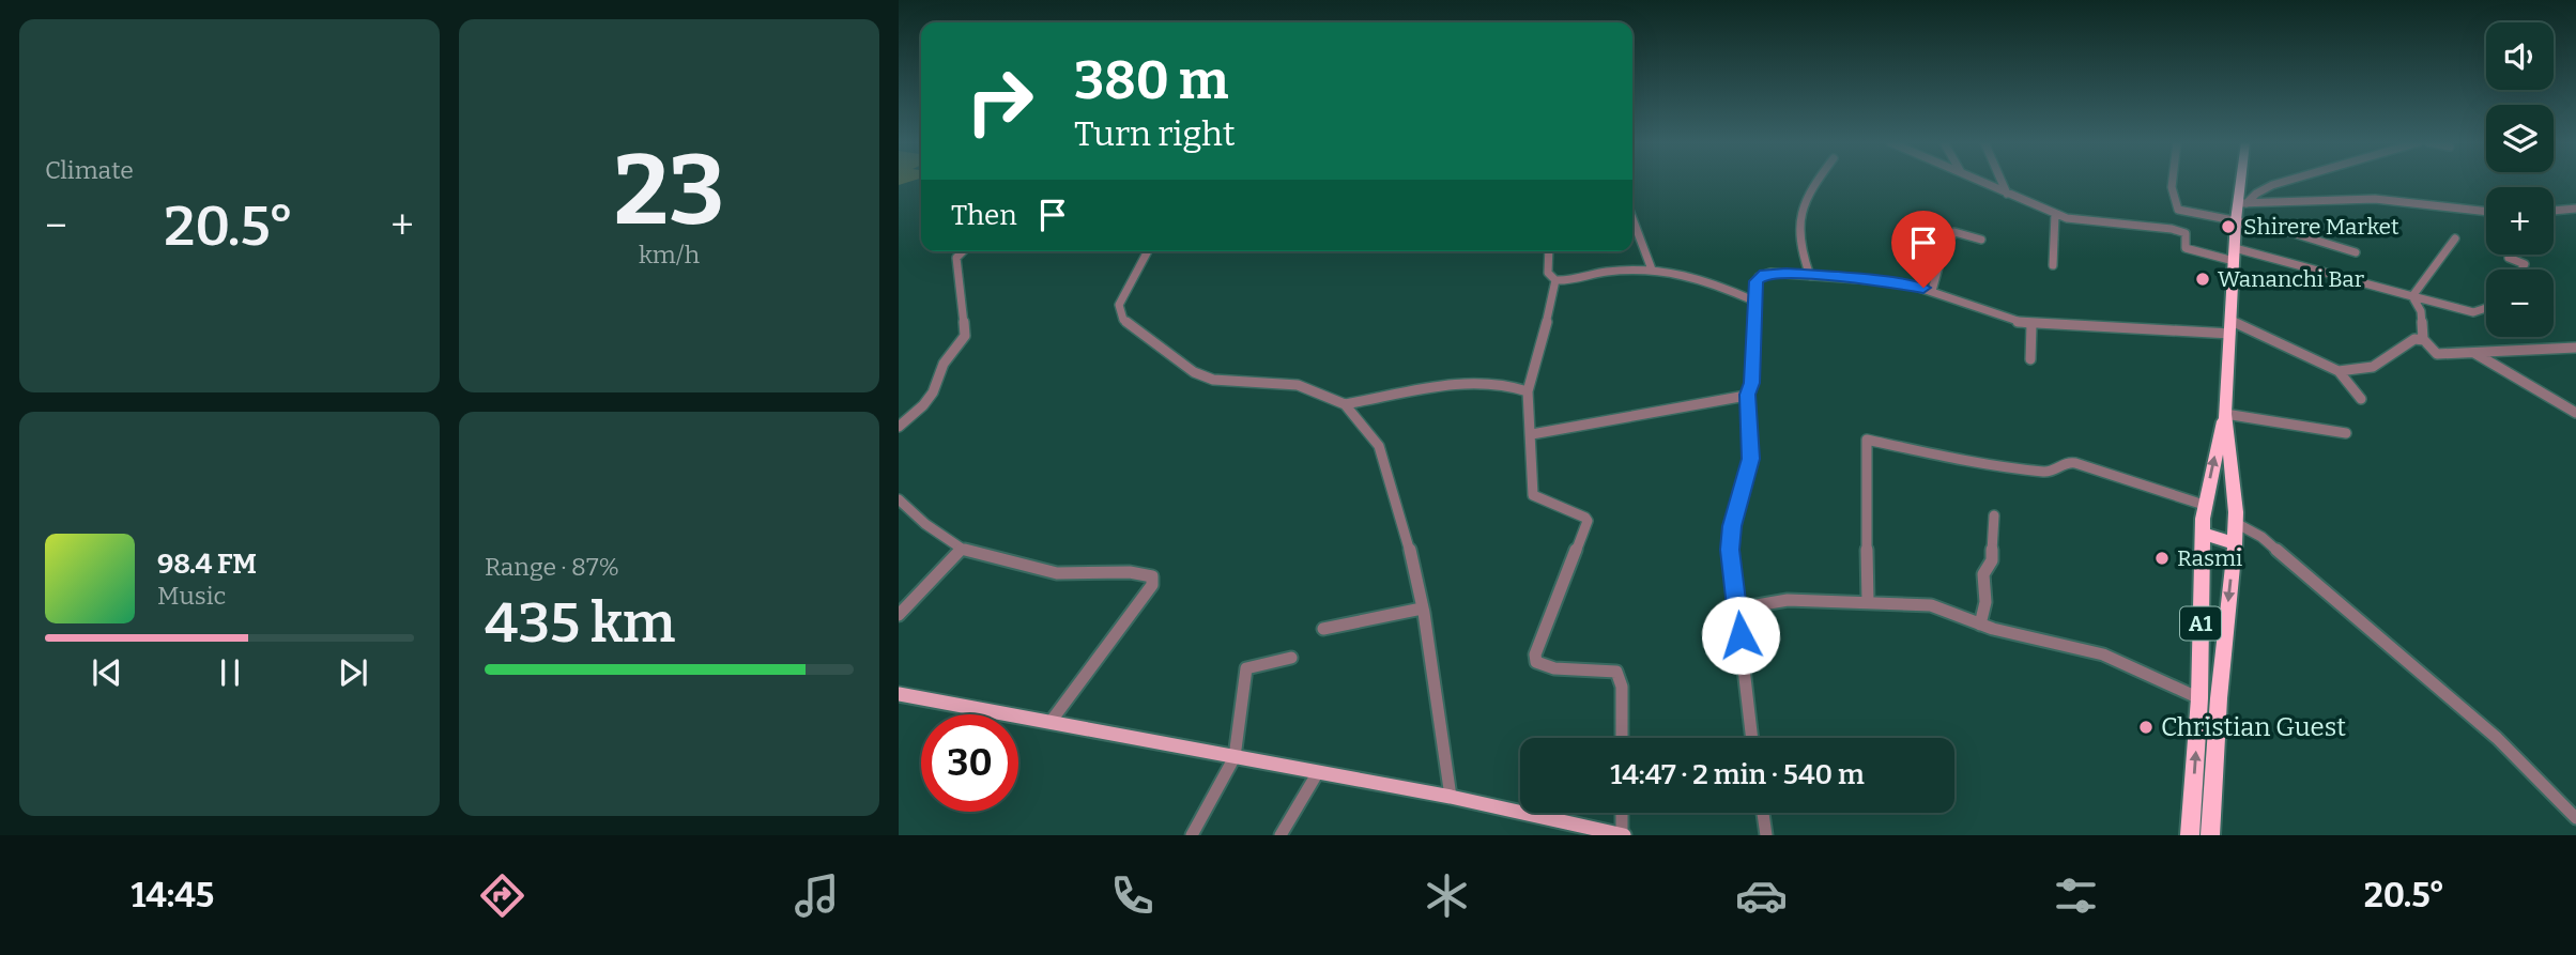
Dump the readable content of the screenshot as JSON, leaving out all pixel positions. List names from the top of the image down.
{
  "streets": {
    "highway": ["A1"]
  },
  "places": [
    "Shirere Market",
    "Wananchi Bar",
    "Rasmi",
    "Christian Guest"
  ],
  "page": {
    "tile": [
      "Climate",
      ["23", "km/h"],
      ["Range · 87%", "435 km"]
    ],
    "map_buttons": ["+", "−"],
    "turn": ["380 m", "Turn right"],
    "then": "Then",
    "heat": ["−", "20.5°", "+"],
    "song": ["98.4 FM", "Music"],
    "limit": "30",
    "trip": "14:47 · 2 min · 540 m",
    "tabs": ["14:45", "20.5°"]
  }
}
